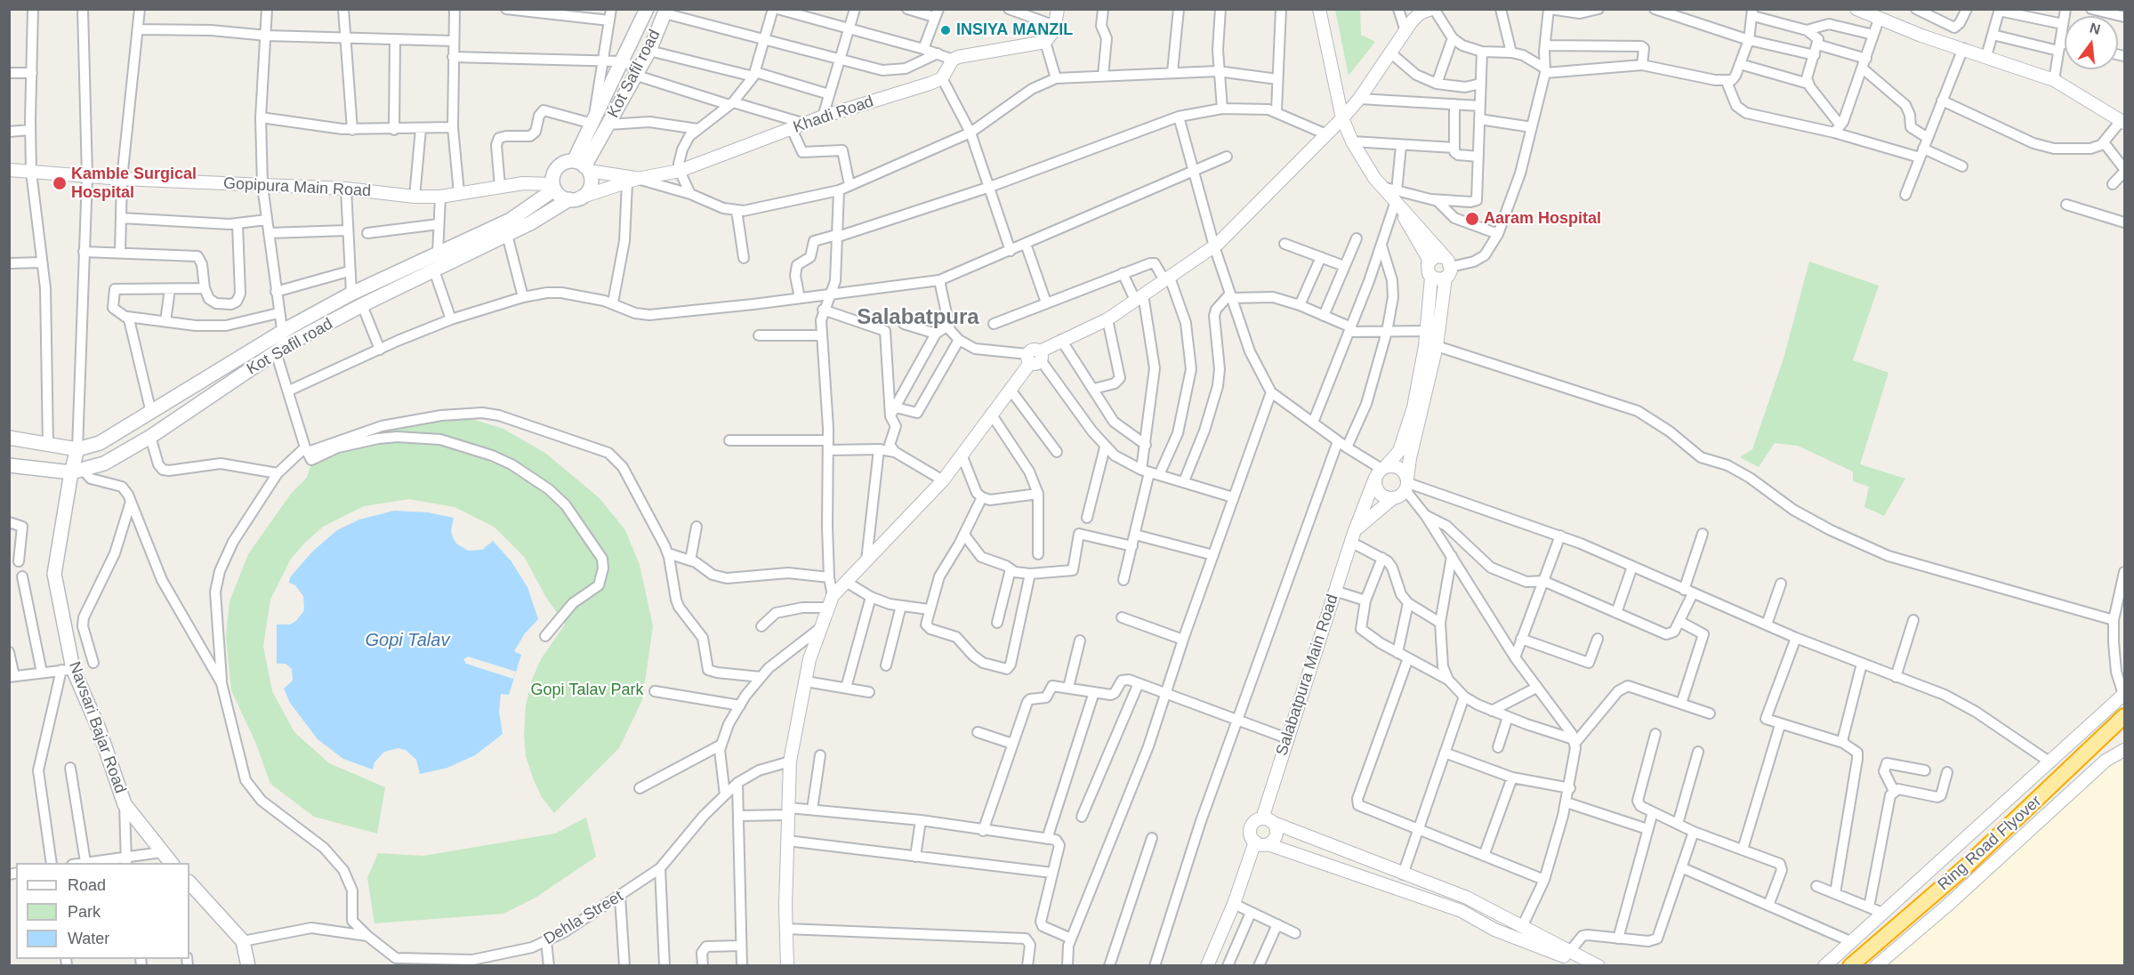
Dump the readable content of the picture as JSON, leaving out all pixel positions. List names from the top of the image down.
{
  "streets": {
    "highway": ["Ring Road Flyover"],
    "main road": ["Kot Safil road", "Navsari Bajar Road"],
    "street": [
      "Khadi Road",
      "Gopipura Main Road",
      "Salabatpura Main Road",
      "Dehla Street"
    ]
  },
  "crossings": [
    ["Kot Safil road", "Khadi Road"],
    ["Kot Safil road", "Gopipura Main Road"],
    ["Kot Safil road", "Navsari Bajar Road"],
    ["Khadi Road", "Gopipura Main Road"]
  ],
  "districts": ["Salabatpura"],
  "water": ["Gopi Talav"],
  "parks": ["Gopi Talav Park"],
  "places": ["INSIYA MANZIL", "Kamble Surgical Hospital", "Aaram Hospital"],
  "legend": ["Road", "Park", "Water"],
  "north": "top"
}
